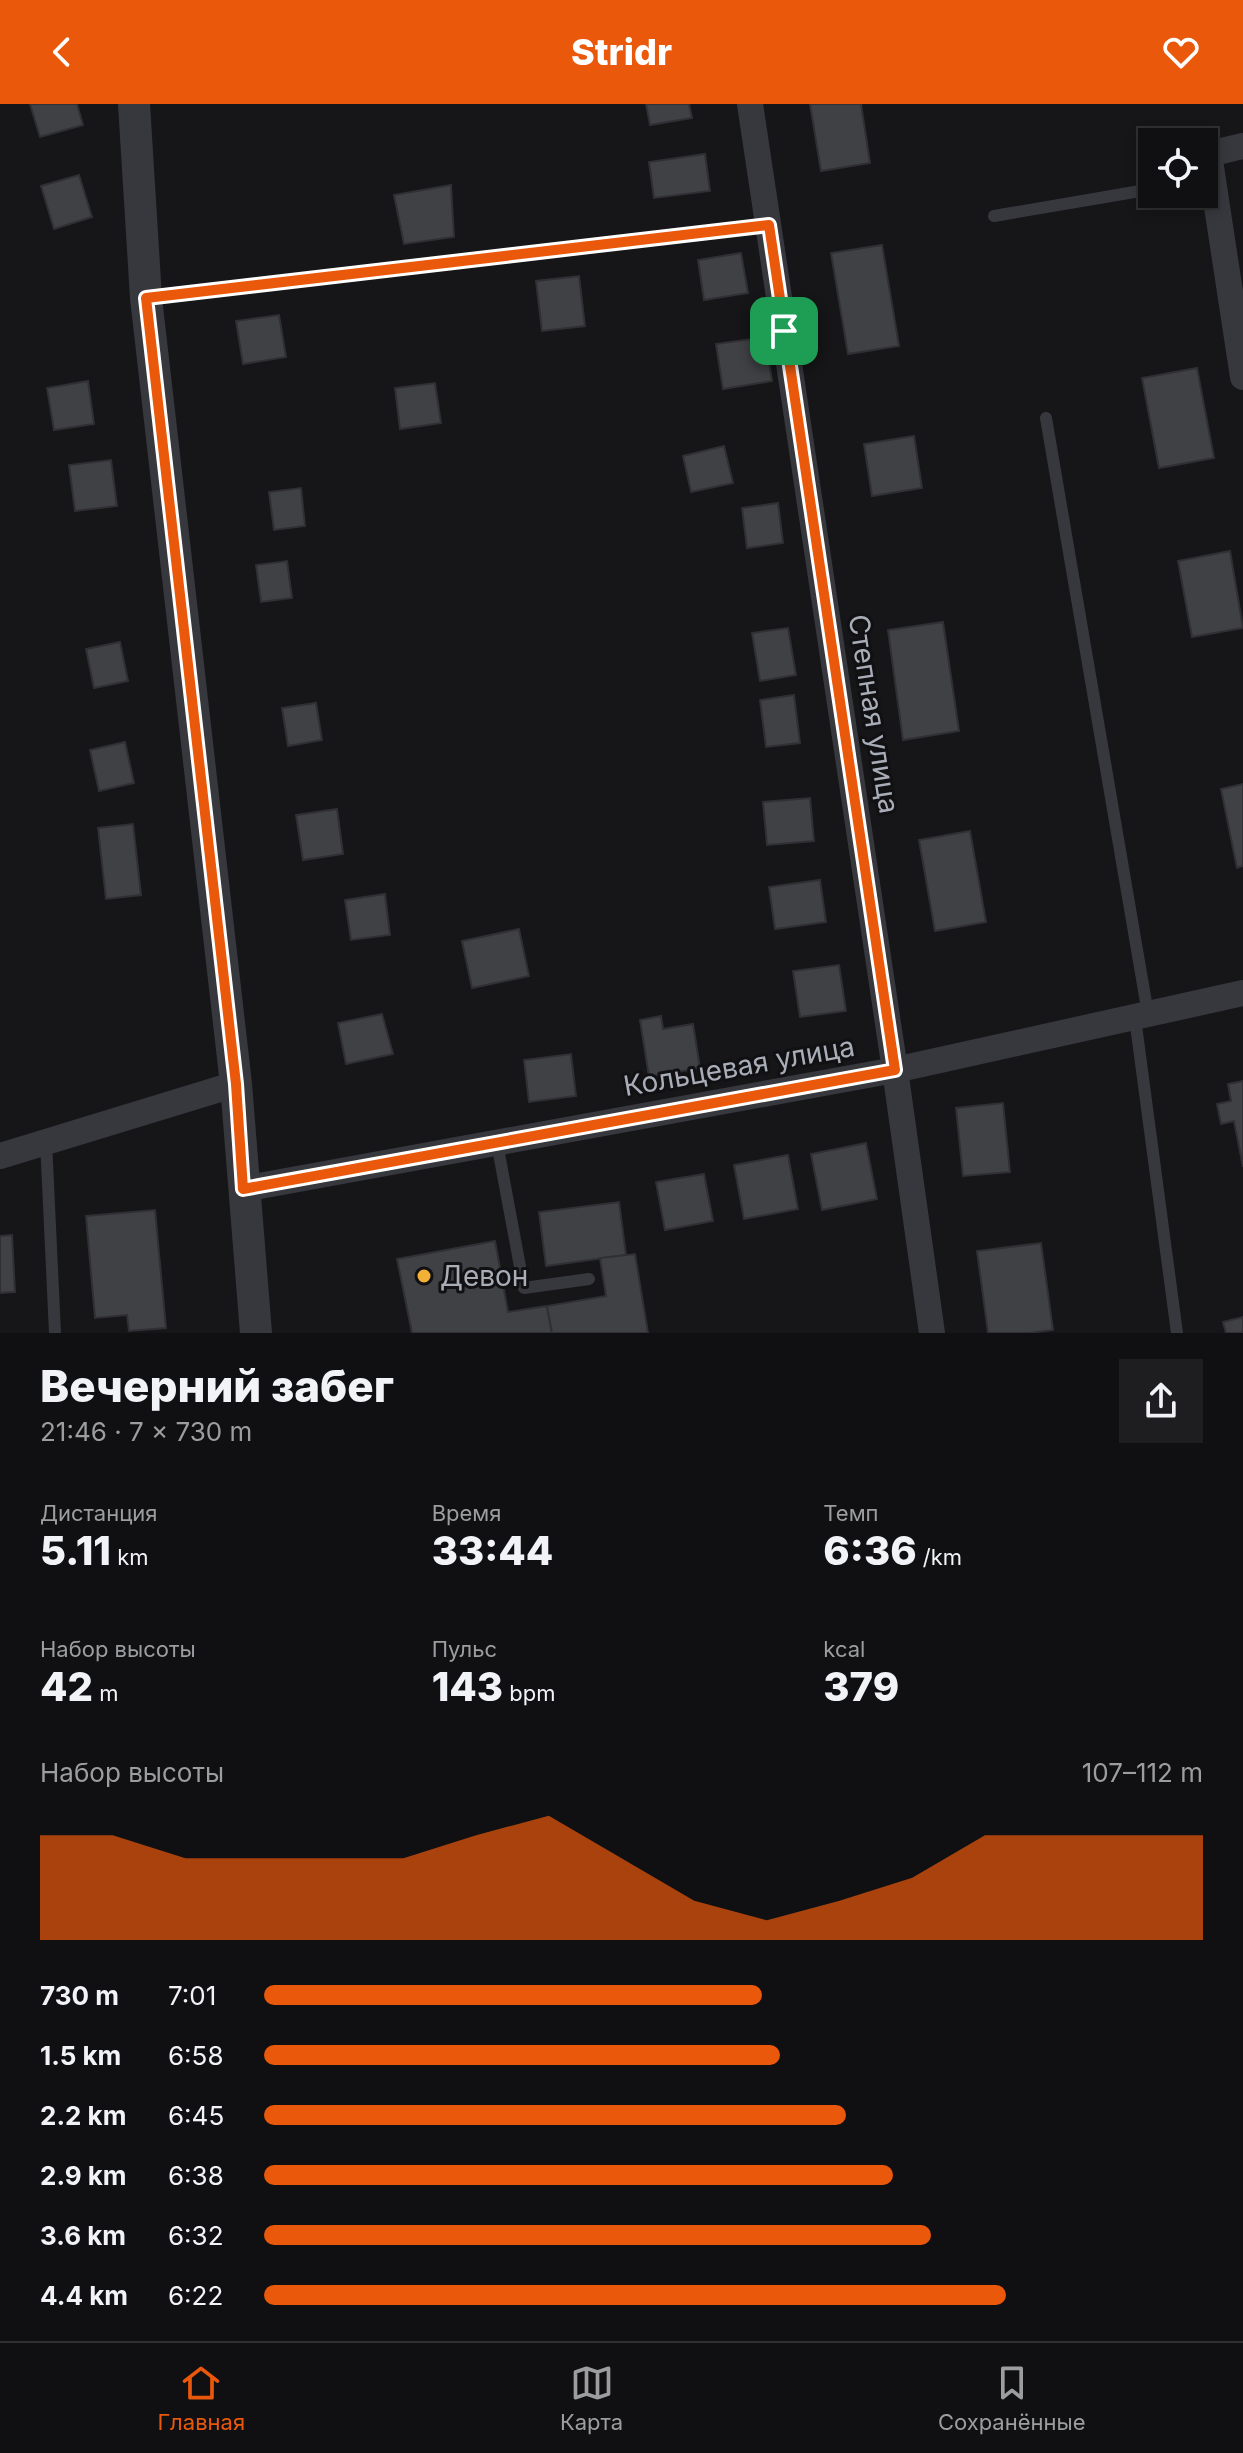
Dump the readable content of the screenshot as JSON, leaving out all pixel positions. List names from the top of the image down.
{
  "streets": {
    "street": ["Степная улица", "Кольцевая улица"]
  },
  "crossings": [
    ["Степная улица", "Кольцевая улица"]
  ],
  "places": ["Девон"],
  "page": {
    "header": "Stridr",
    "heading": ["Вечерний забег", "21:46 · 7 × 730 m"],
    "stats": [
      ["Дистанция", "5.11 km"],
      ["Время", "33:44"],
      ["Темп", "6:36 /km"],
      ["Набор высоты", "42 m"],
      ["Пульс", "143 bpm"],
      ["kcal", "379"]
    ],
    "chart": ["Набор высоты", "107–112 m"],
    "list": [
      {
        "name": "730 m",
        "note": "7:01"
      },
      {
        "name": "1.5 km",
        "note": "6:58"
      },
      {
        "name": "2.2 km",
        "note": "6:45"
      },
      {
        "name": "2.9 km",
        "note": "6:38"
      },
      {
        "name": "3.6 km",
        "note": "6:32"
      },
      {
        "name": "4.4 km",
        "note": "6:22"
      }
    ],
    "tabs": ["Главная", "Карта", "Сохранённые"]
  }
}
